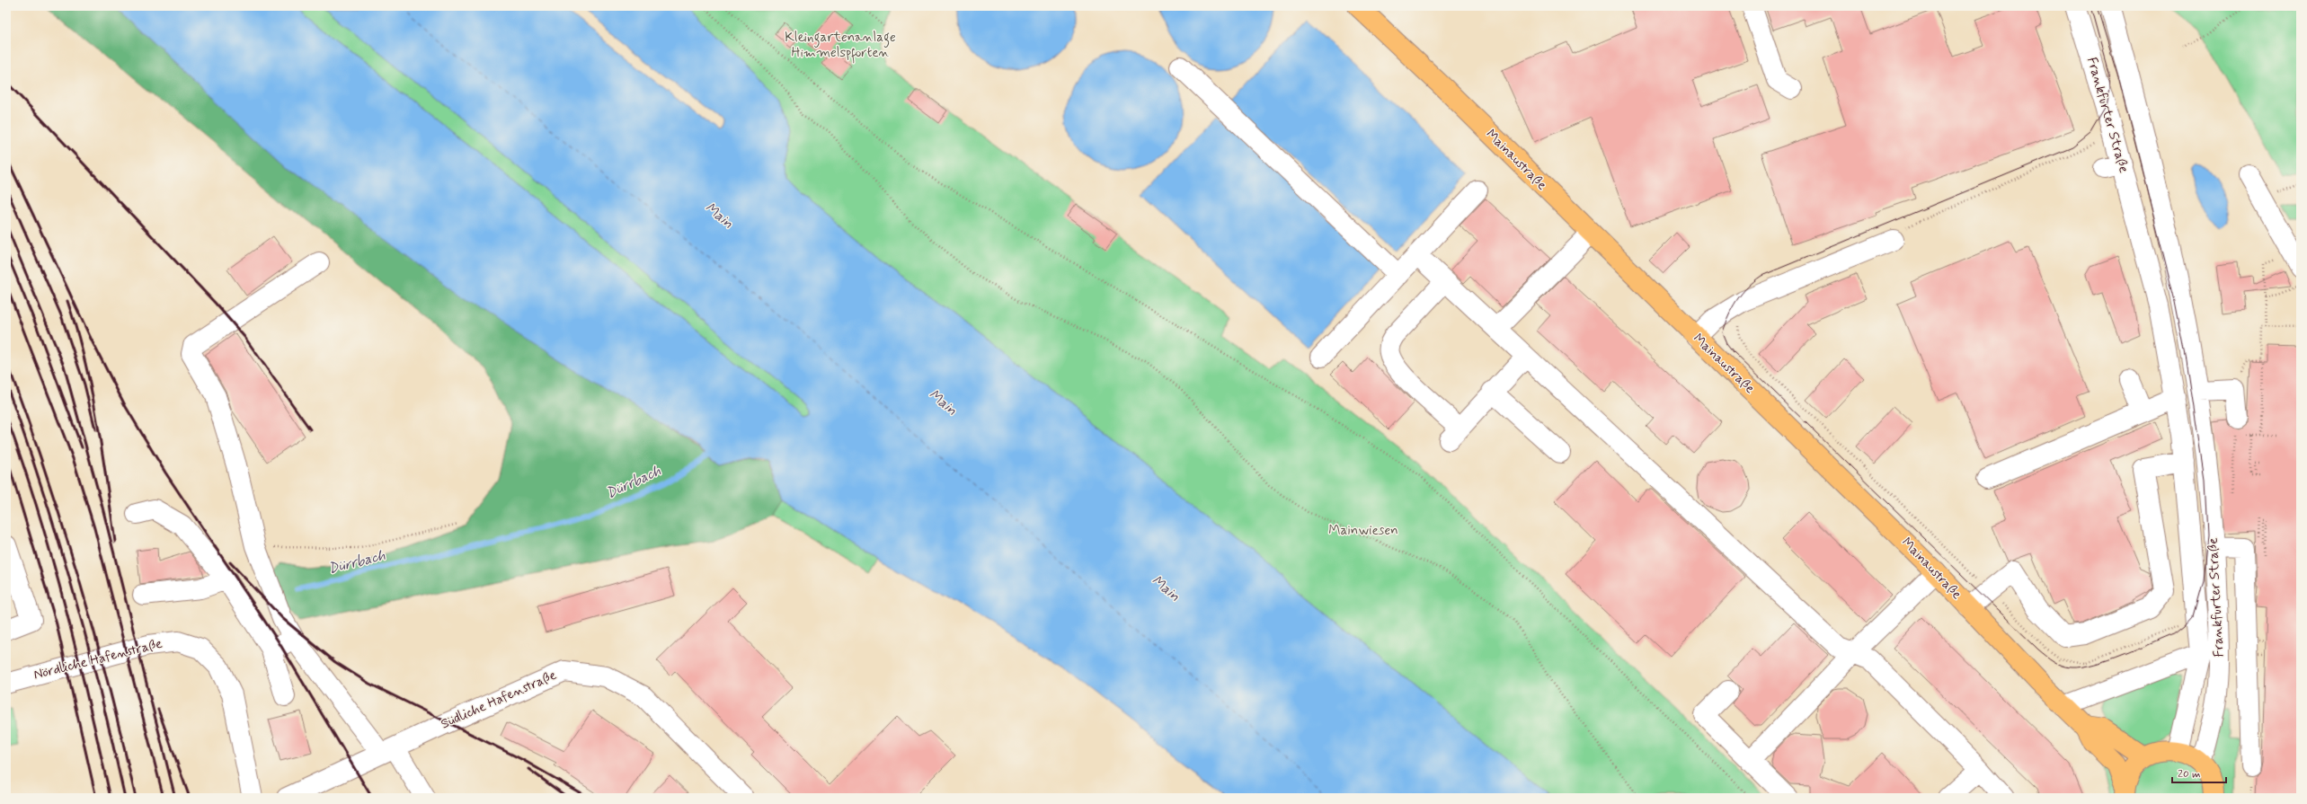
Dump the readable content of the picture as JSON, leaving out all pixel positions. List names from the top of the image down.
{
  "streets": {
    "main road": ["Mainaustraße"],
    "street": ["Frankfurter Straße", "Nördliche Hafenstraße", "Südliche Hafenstraße"]
  },
  "water": ["Main", "Dürrbach"],
  "parks": ["Kleingartenanlage Himmelspforten", "Mainwiesen"],
  "scale_bar": "20 m"
}
